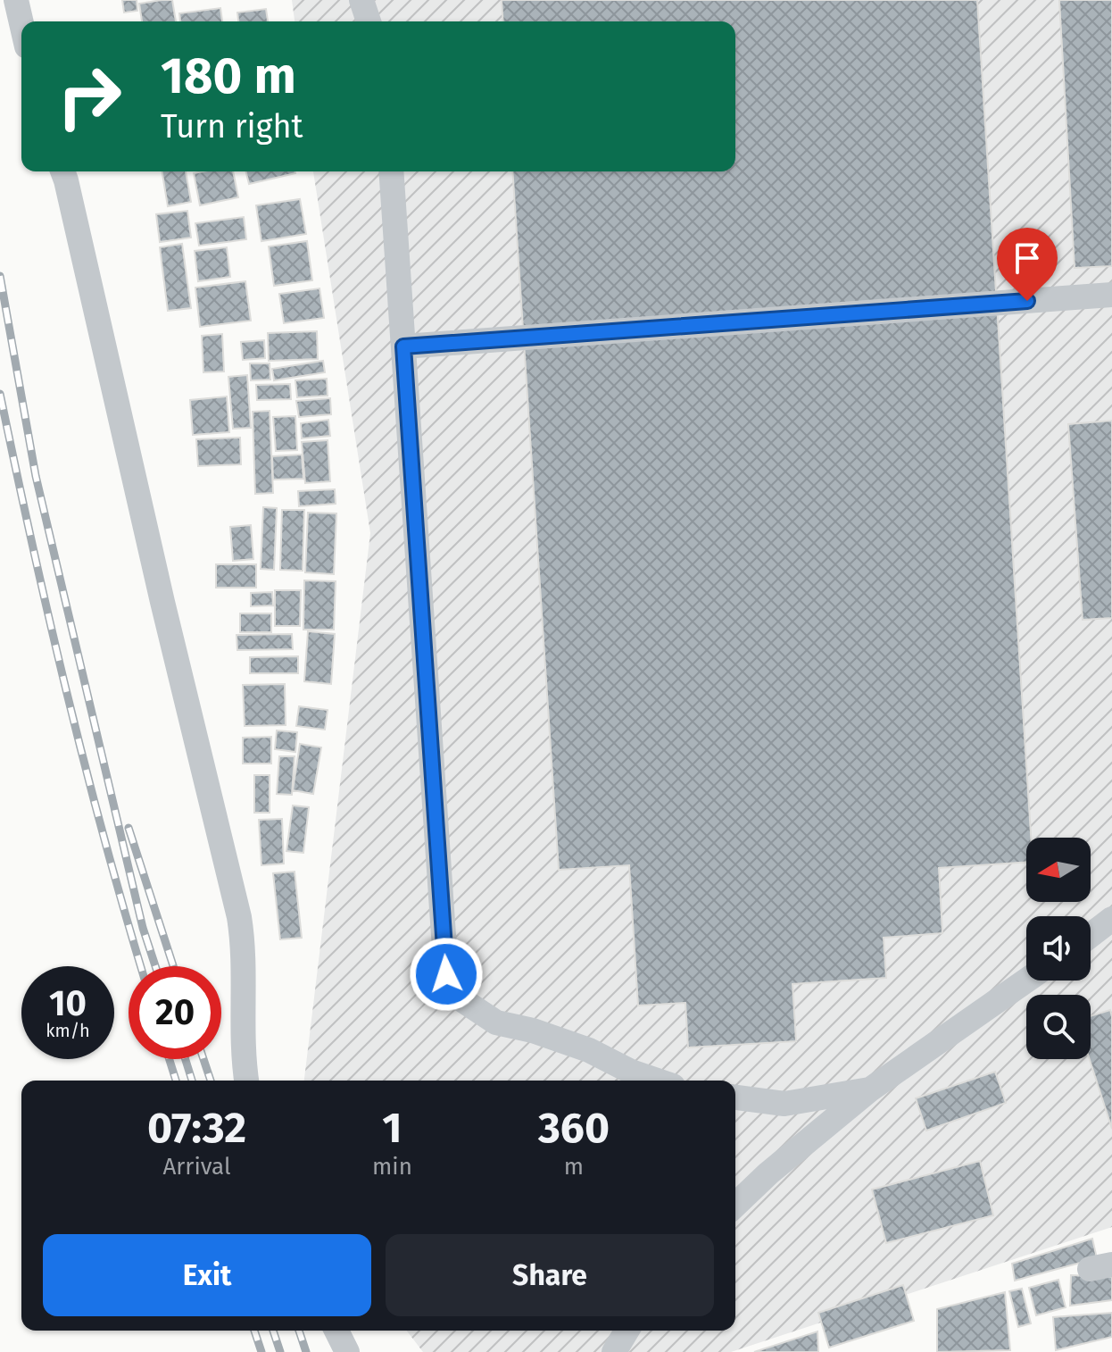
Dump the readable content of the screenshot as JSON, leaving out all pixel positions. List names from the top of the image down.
{
  "north": "left",
  "page": {
    "turn": ["180 m", "Turn right"],
    "speed": "10 km/h",
    "limit": "20",
    "eta": [
      "07:32",
      "Arrival",
      "1",
      "min",
      "360",
      "m"
    ],
    "buttons": ["Exit", "Share"]
  }
}
